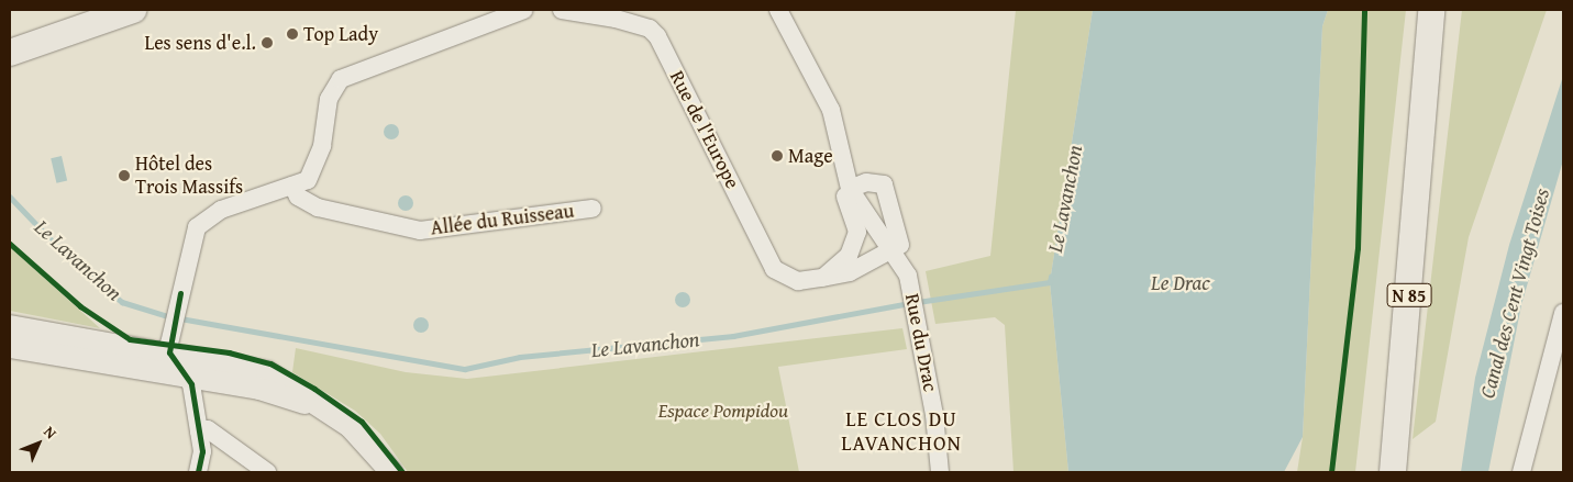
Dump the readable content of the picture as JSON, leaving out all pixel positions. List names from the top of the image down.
{
  "streets": {
    "highway": ["N 85"],
    "street": ["Rue de l'Europe", "Allée du Ruisseau", "Rue du Drac"]
  },
  "crossings": [
    ["Rue de l'Europe", "Rue du Drac"]
  ],
  "districts": ["LE CLOS DU LAVANCHON"],
  "water": ["Le Lavanchon", "Le Drac", "Canal des Cent Vingt Toises"],
  "parks": ["Espace Pompidou"],
  "places": [
    "Top Lady",
    "Les sens d'e.l.",
    "Mage",
    "Hôtel des Trois Massifs"
  ],
  "north": "top right"
}
